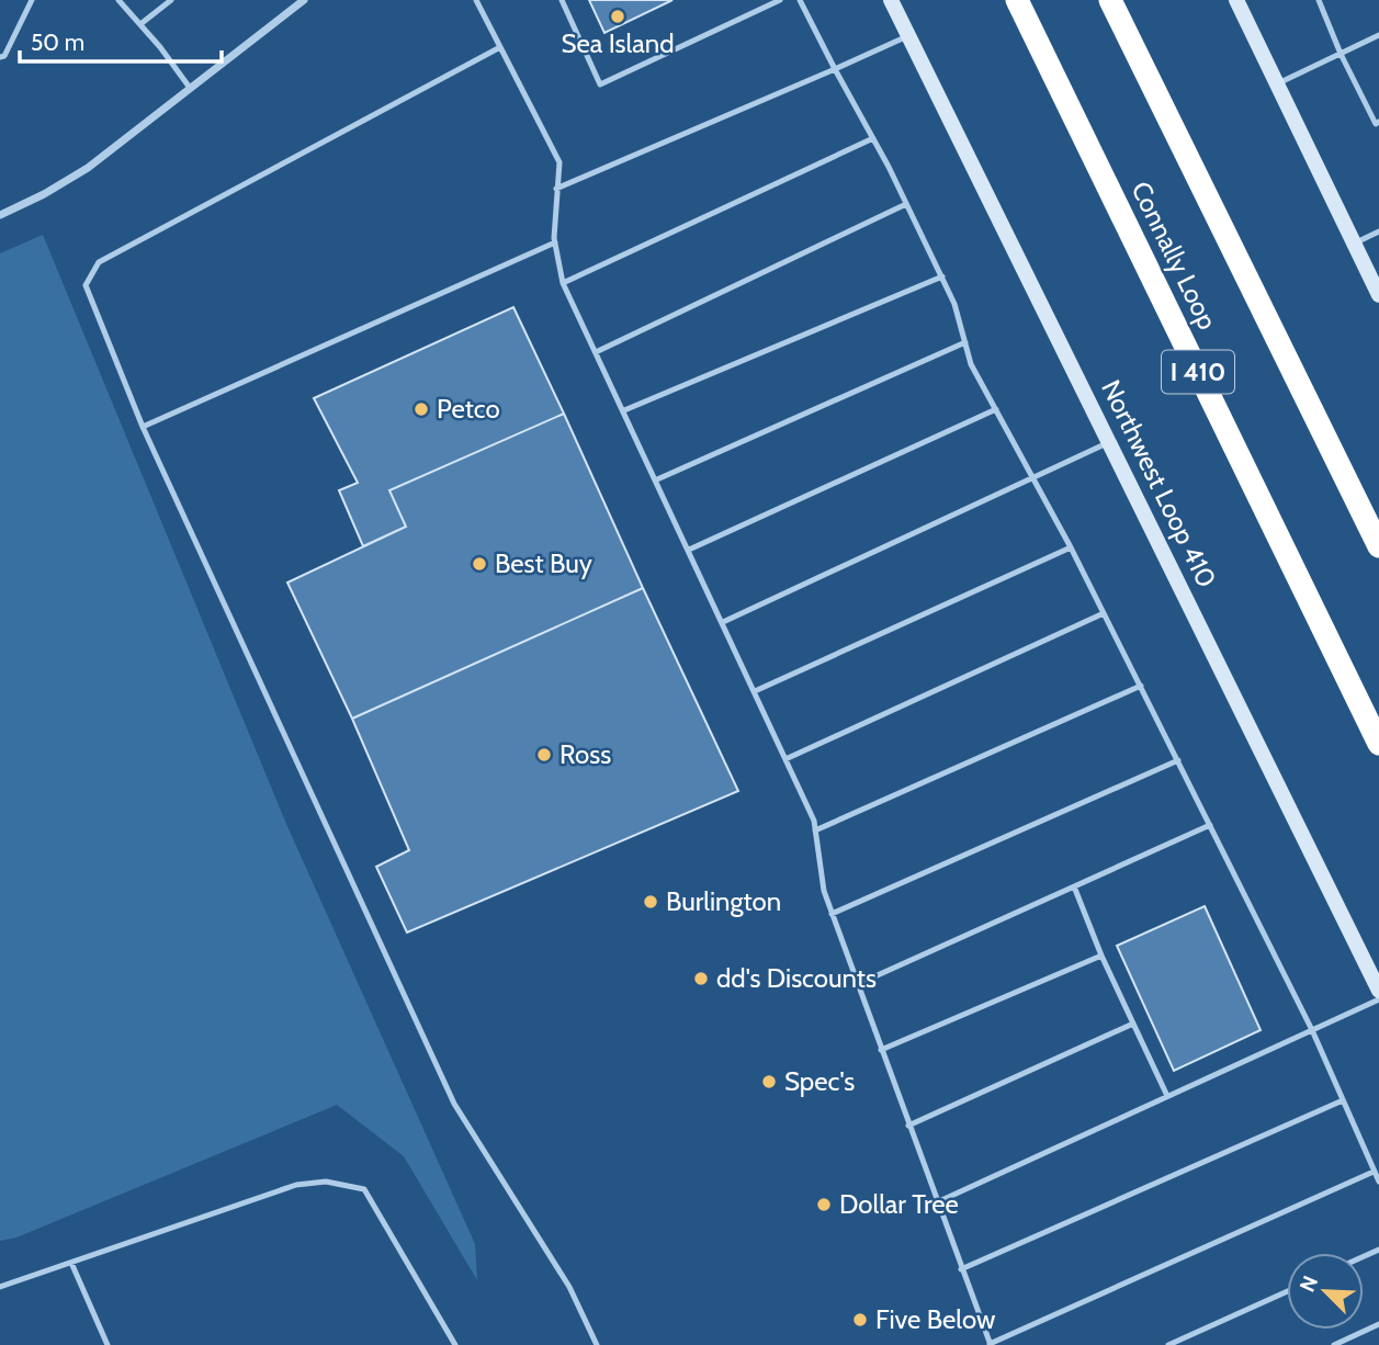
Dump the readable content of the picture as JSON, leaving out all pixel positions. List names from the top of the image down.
{
  "streets": {
    "highway": ["Connally Loop", "I 410"],
    "main road": ["Northwest Loop 410"]
  },
  "places": [
    "Sea Island",
    "Petco",
    "Best Buy",
    "Ross",
    "Burlington",
    "dd's Discounts",
    "Spec's",
    "Dollar Tree",
    "Five Below"
  ],
  "scale_bar": "50 m",
  "north": "top left"
}
